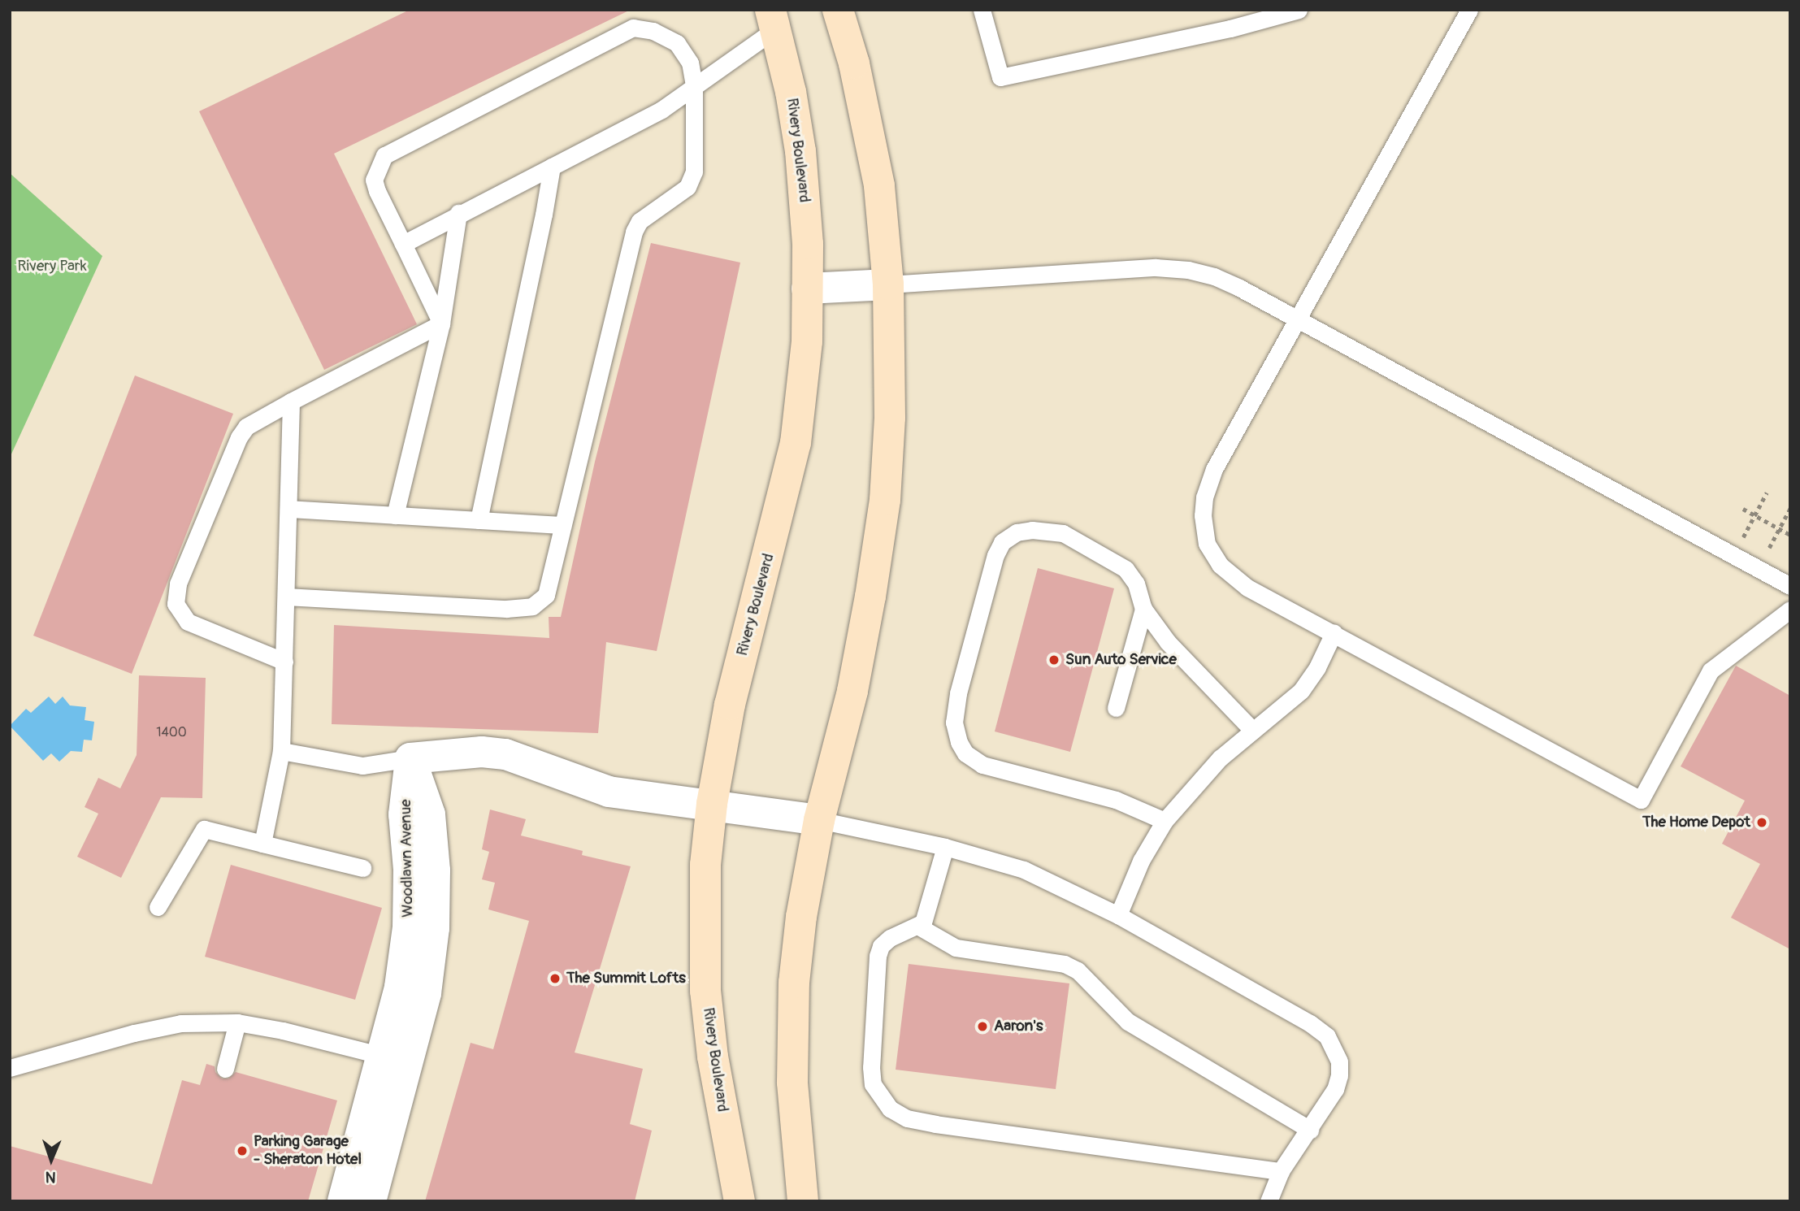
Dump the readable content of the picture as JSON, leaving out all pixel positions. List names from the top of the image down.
{
  "streets": {
    "street": ["Rivery Boulevard", "Woodlawn Avenue"]
  },
  "parks": ["Rivery Park"],
  "places": [
    "Sun Auto Service",
    "The Home Depot",
    "The Summit Lofts",
    "Aaron's",
    "Parking Garage - Sheraton Hotel"
  ],
  "house_numbers": ["1400"],
  "north": "bottom"
}
